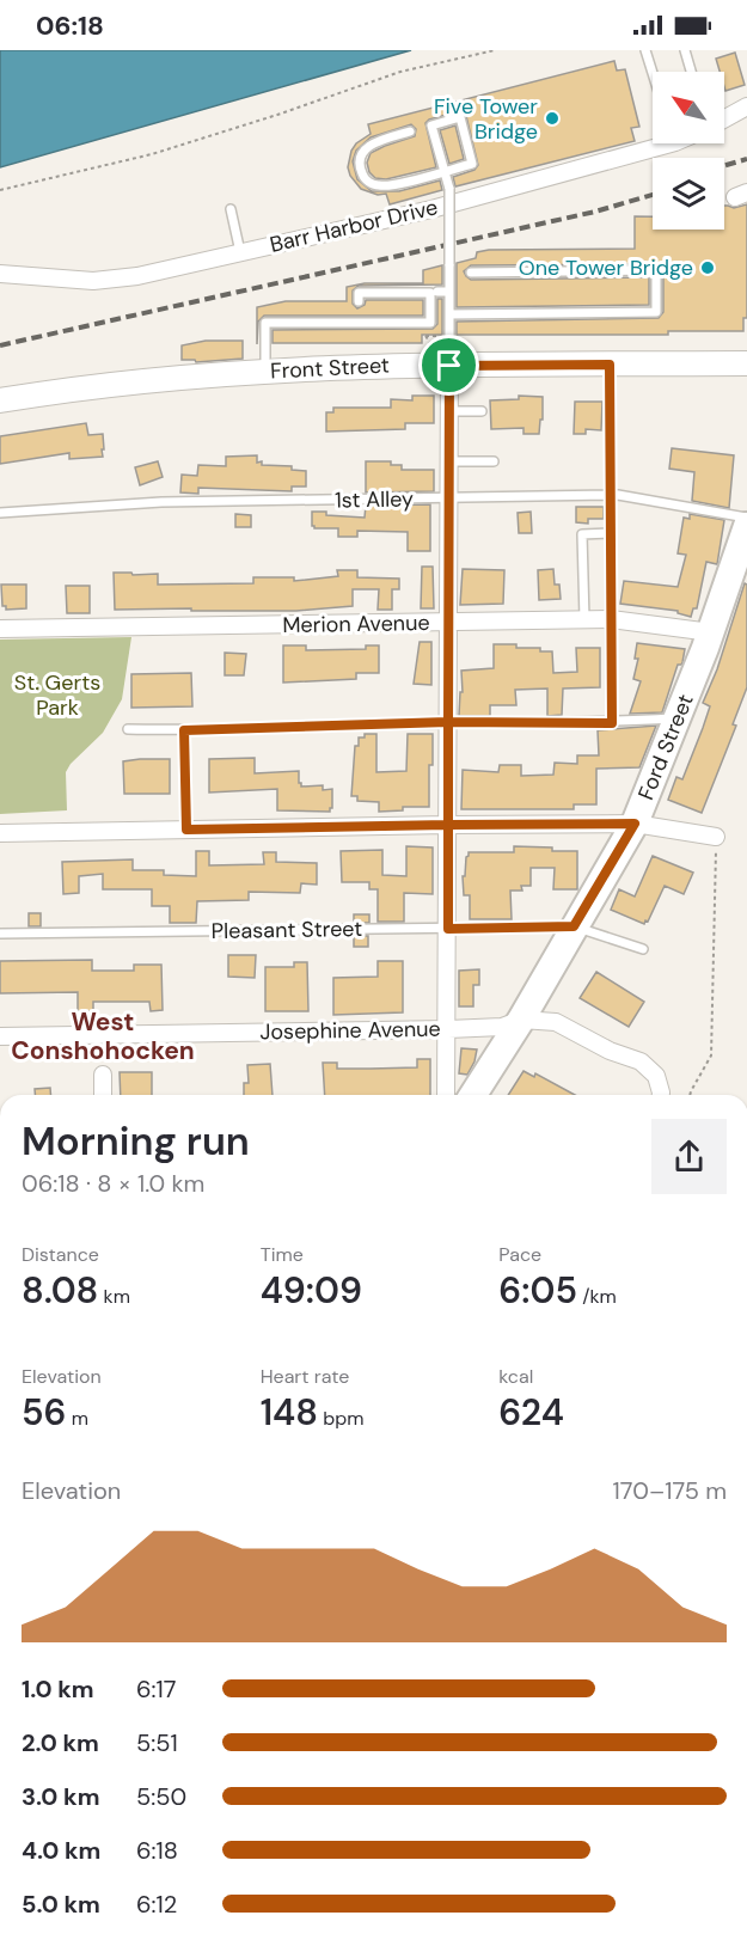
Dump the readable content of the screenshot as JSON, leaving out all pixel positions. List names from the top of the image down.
{
  "streets": {
    "main road": ["Front Street", "Ford Street"],
    "street": ["Barr Harbor Drive", "Merion Avenue", "Josephine Avenue"],
    "lane": ["1st Alley", "Pleasant Street"]
  },
  "crossings": [
    ["Merion Avenue", "Ford Street"],
    ["Ford Street", "Pleasant Street"],
    ["Ford Street", "Josephine Avenue"]
  ],
  "districts": ["West Conshohocken"],
  "parks": ["St. Gerts Park"],
  "places": ["Five Tower Bridge", "One Tower Bridge"],
  "north": "top left",
  "page": {
    "status": "06:18",
    "heading": ["Morning run", "06:18 · 8 × 1.0 km"],
    "stats": [
      ["Distance", "8.08 km"],
      ["Time", "49:09"],
      ["Pace", "6:05 /km"],
      ["Elevation", "56 m"],
      ["Heart rate", "148 bpm"],
      ["kcal", "624"]
    ],
    "chart": ["Elevation", "170–175 m"],
    "list": [
      {
        "name": "1.0 km",
        "note": "6:17"
      },
      {
        "name": "2.0 km",
        "note": "5:51"
      },
      {
        "name": "3.0 km",
        "note": "5:50"
      },
      {
        "name": "4.0 km",
        "note": "6:18"
      },
      {
        "name": "5.0 km",
        "note": "6:12"
      }
    ]
  }
}
